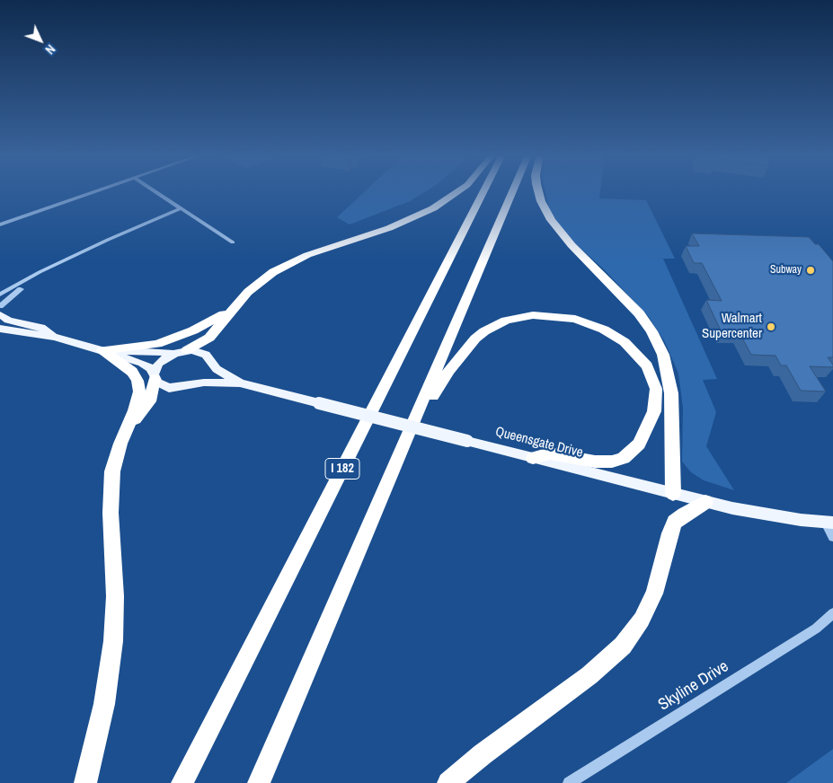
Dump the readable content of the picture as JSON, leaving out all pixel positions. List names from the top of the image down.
{
  "streets": {
    "highway": ["I 182"],
    "main road": ["Queensgate Drive"],
    "street": ["Skyline Drive"]
  },
  "places": ["Subway", "Walmart Supercenter"],
  "north": "bottom right"
}
